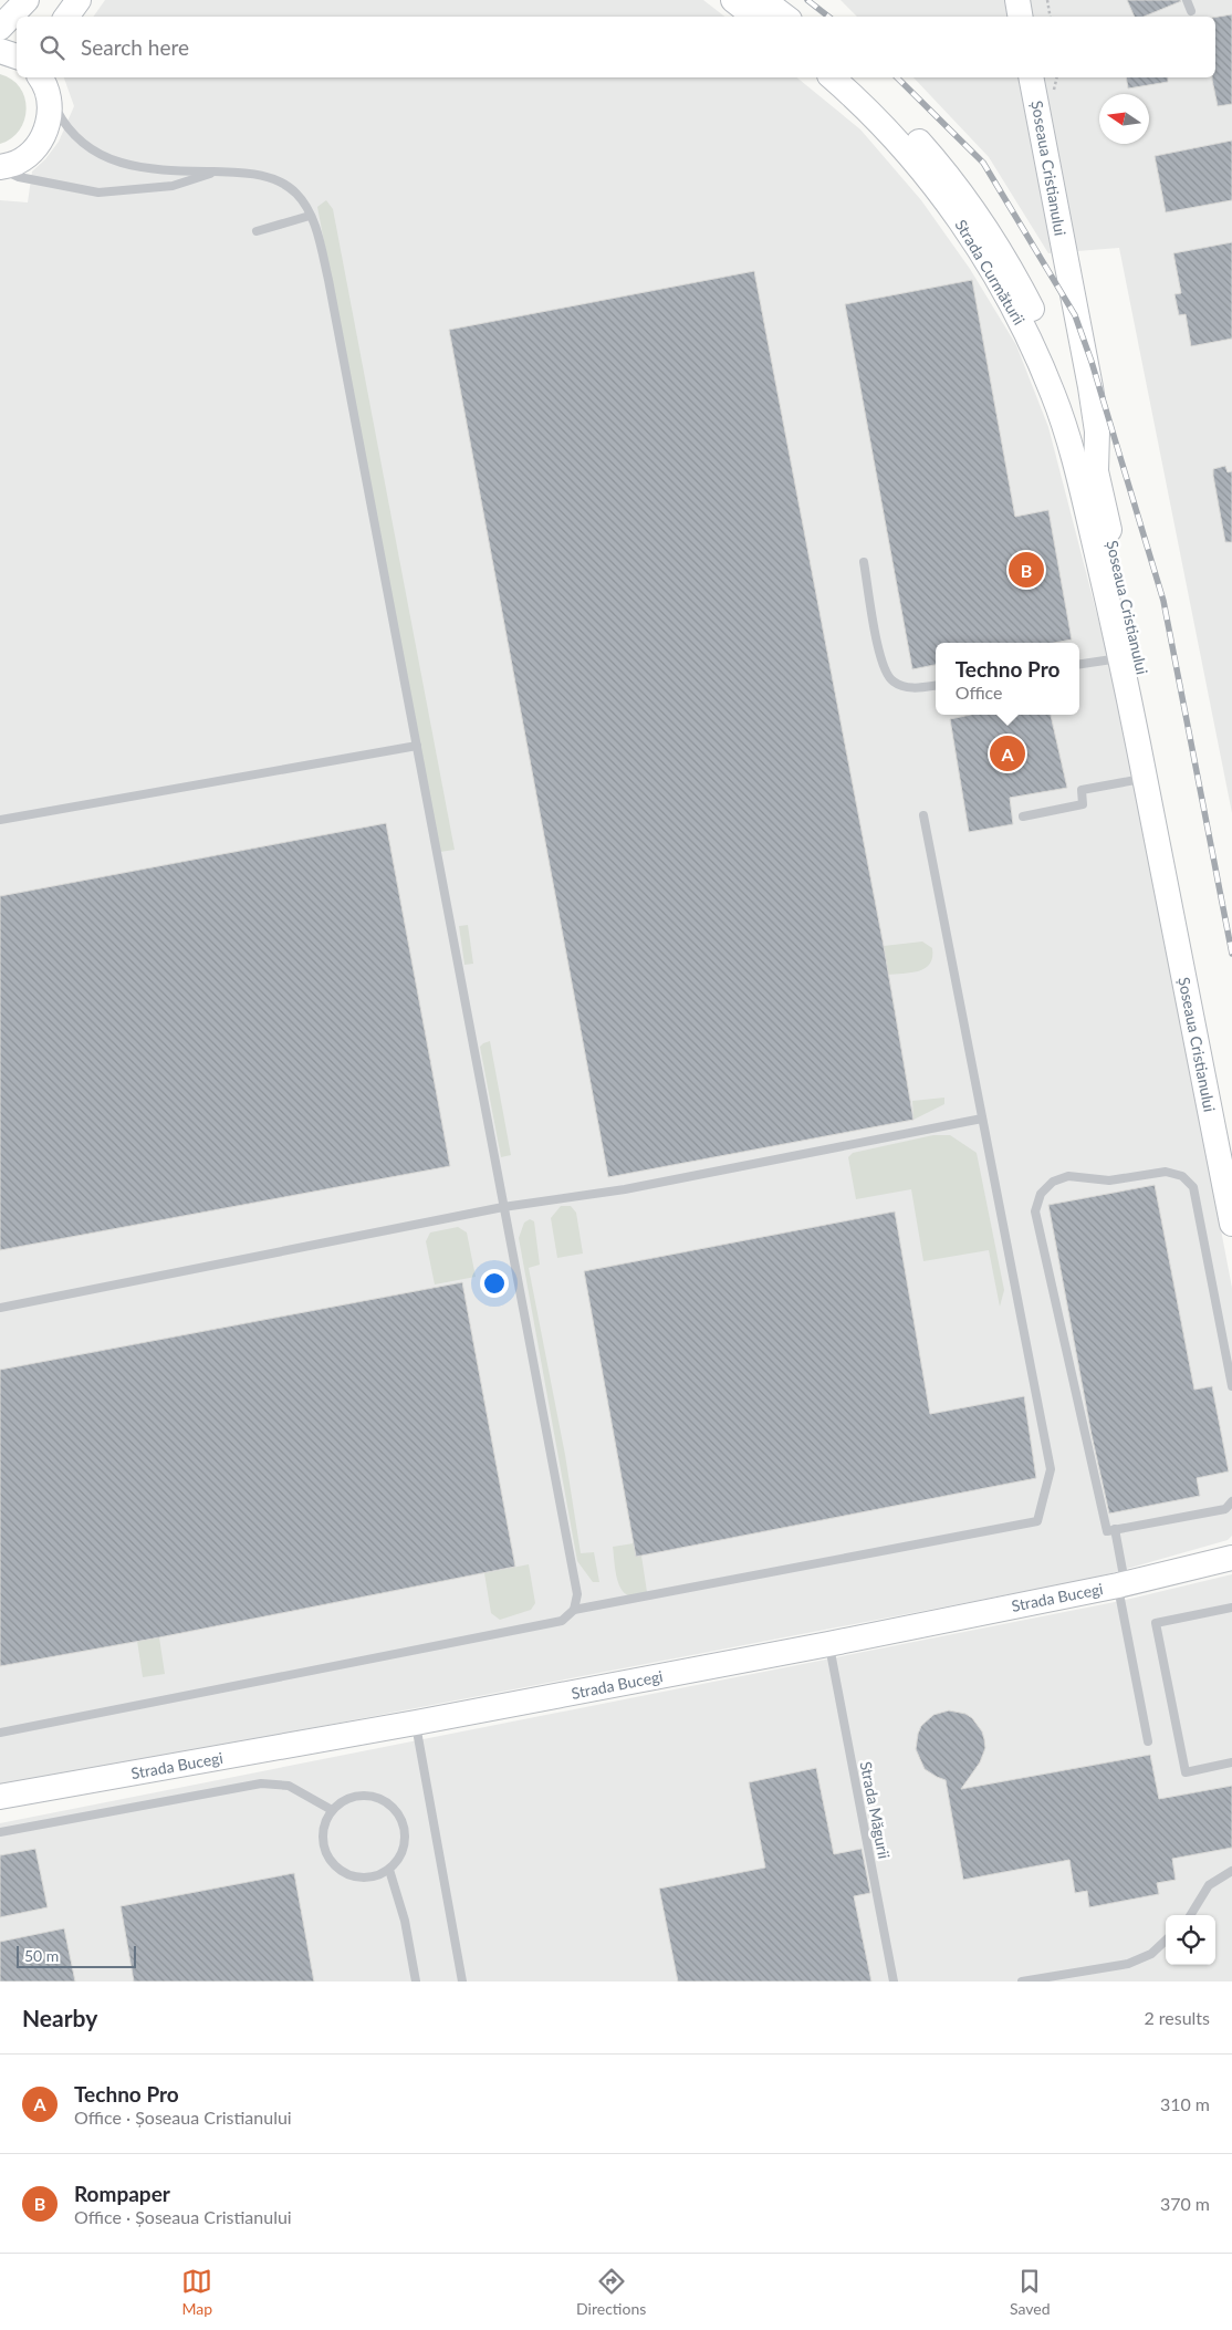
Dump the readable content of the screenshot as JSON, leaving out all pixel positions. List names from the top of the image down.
{
  "streets": {
    "main road": ["Șoseaua Cristianului", "Strada Curmăturii", "Strada Bucegi"],
    "lane": ["Strada Măgurii"]
  },
  "crossings": [
    ["Șoseaua Cristianului", "Strada Curmăturii"],
    ["Strada Bucegi", "Strada Măgurii"]
  ],
  "scale_bar": "50 m",
  "north": "left",
  "page": {
    "search": "Search here",
    "pins": ["B", "A"],
    "popup": ["Techno Pro", "Office"],
    "scale": "50 m",
    "heading": ["Nearby", "2 results"],
    "list": [
      {
        "mark": "A",
        "name": "Techno Pro",
        "note": "Office · Șoseaua Cristianului",
        "value": "310 m"
      },
      {
        "mark": "B",
        "name": "Rompaper",
        "note": "Office · Șoseaua Cristianului",
        "value": "370 m"
      }
    ],
    "nav": ["Map", "Directions", "Saved"]
  }
}
